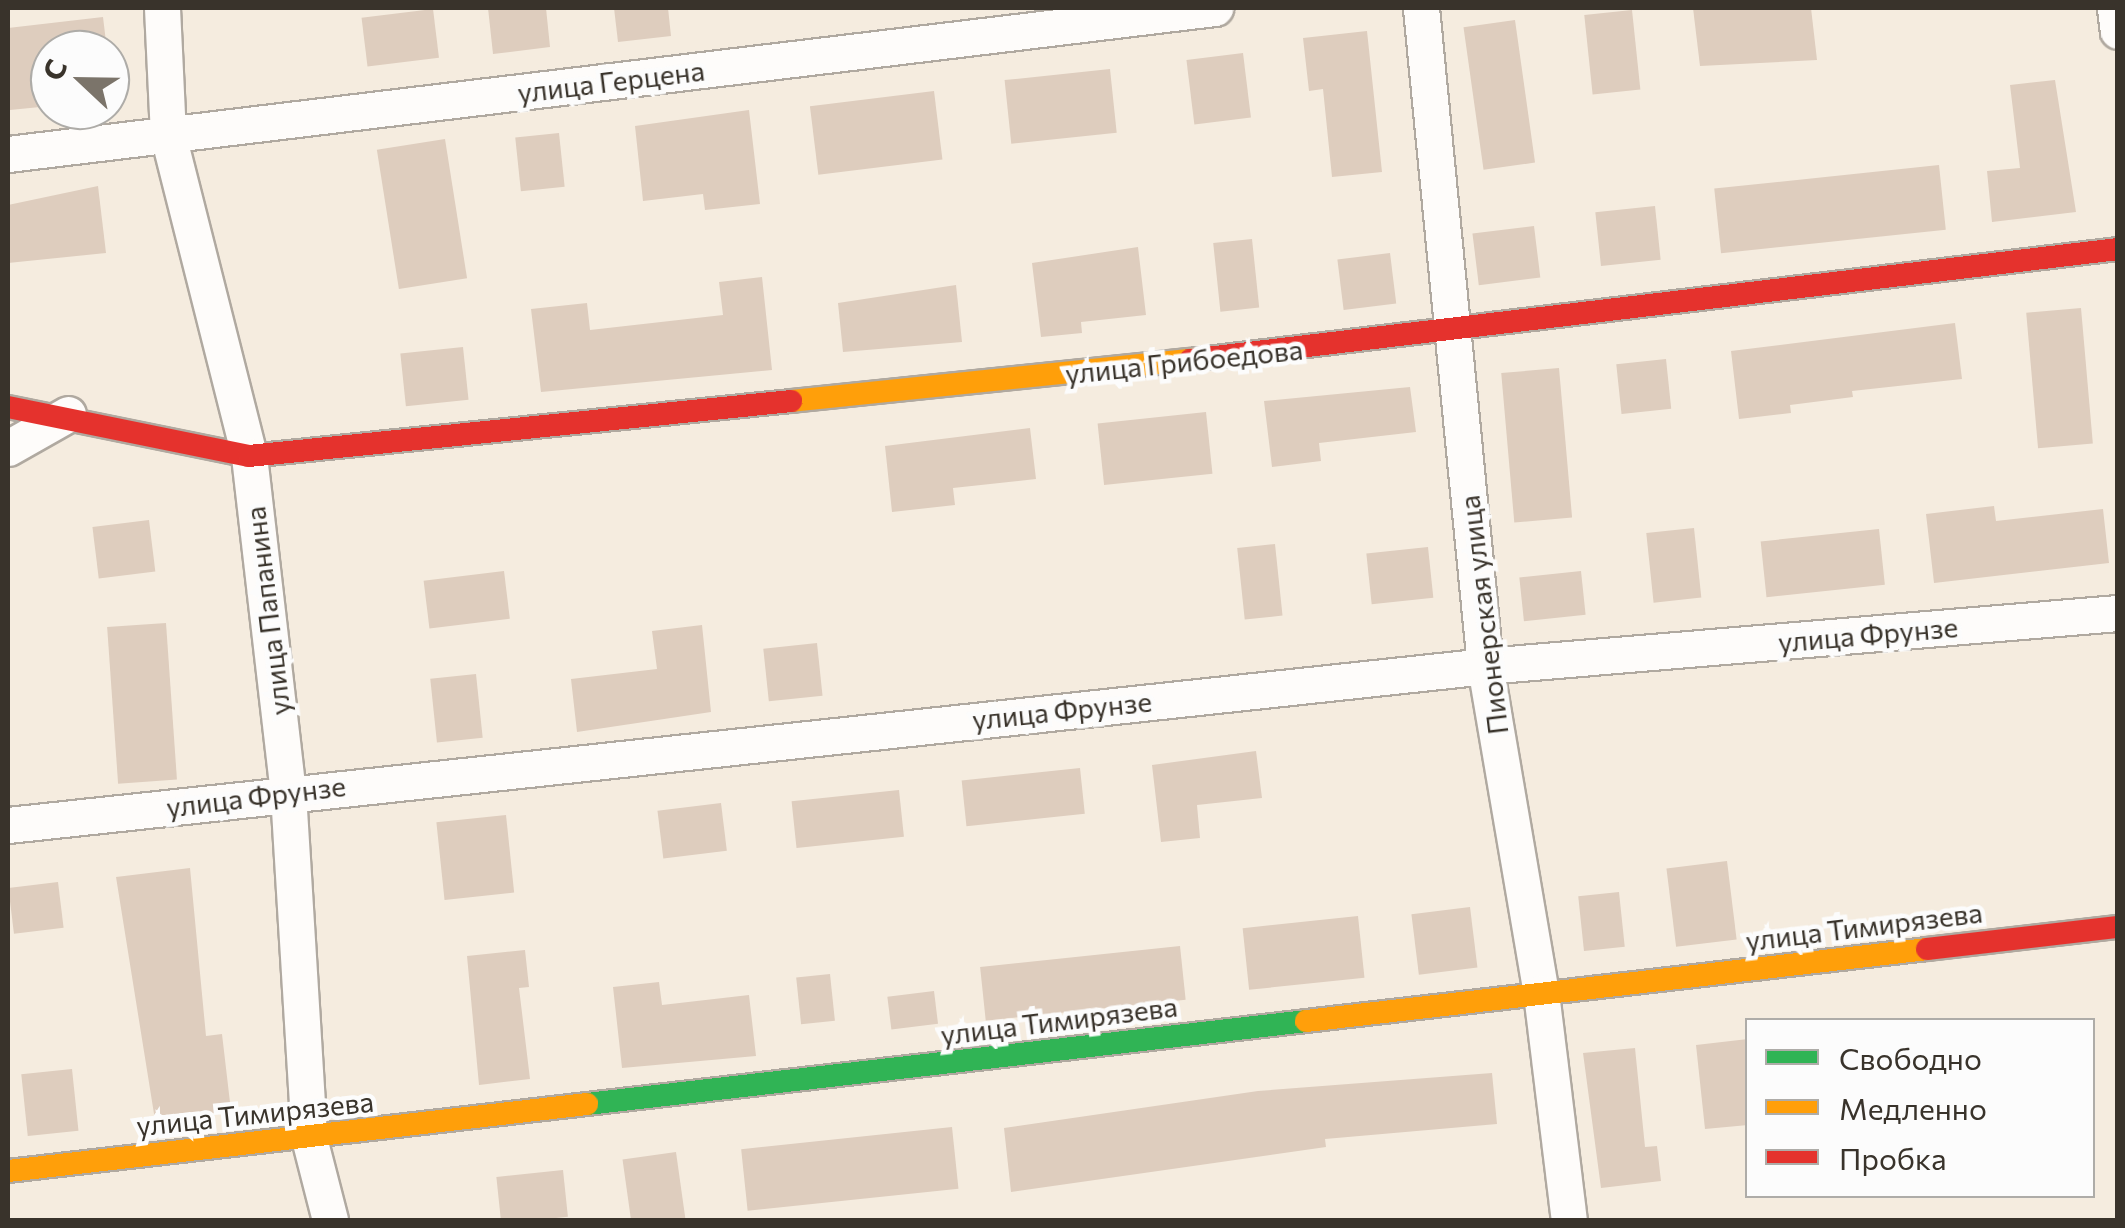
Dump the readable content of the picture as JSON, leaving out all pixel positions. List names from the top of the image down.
{
  "streets": {
    "street": [
      "улица Герцена",
      "улица Грибоедова",
      "улица Папанина",
      "Пионерская улица",
      "улица Фрунзе",
      "улица Тимирязева"
    ]
  },
  "crossings": [
    ["улица Герцена", "улица Папанина"],
    ["улица Грибоедова", "улица Папанина"],
    ["улица Грибоедова", "Пионерская улица"],
    ["улица Папанина", "улица Фрунзе"],
    ["улица Папанина", "улица Тимирязева"],
    ["Пионерская улица", "улица Фрунзе"],
    ["Пионерская улица", "улица Тимирязева"]
  ],
  "legend": ["Свободно", "Медленно", "Пробка"],
  "north": "left"
}
